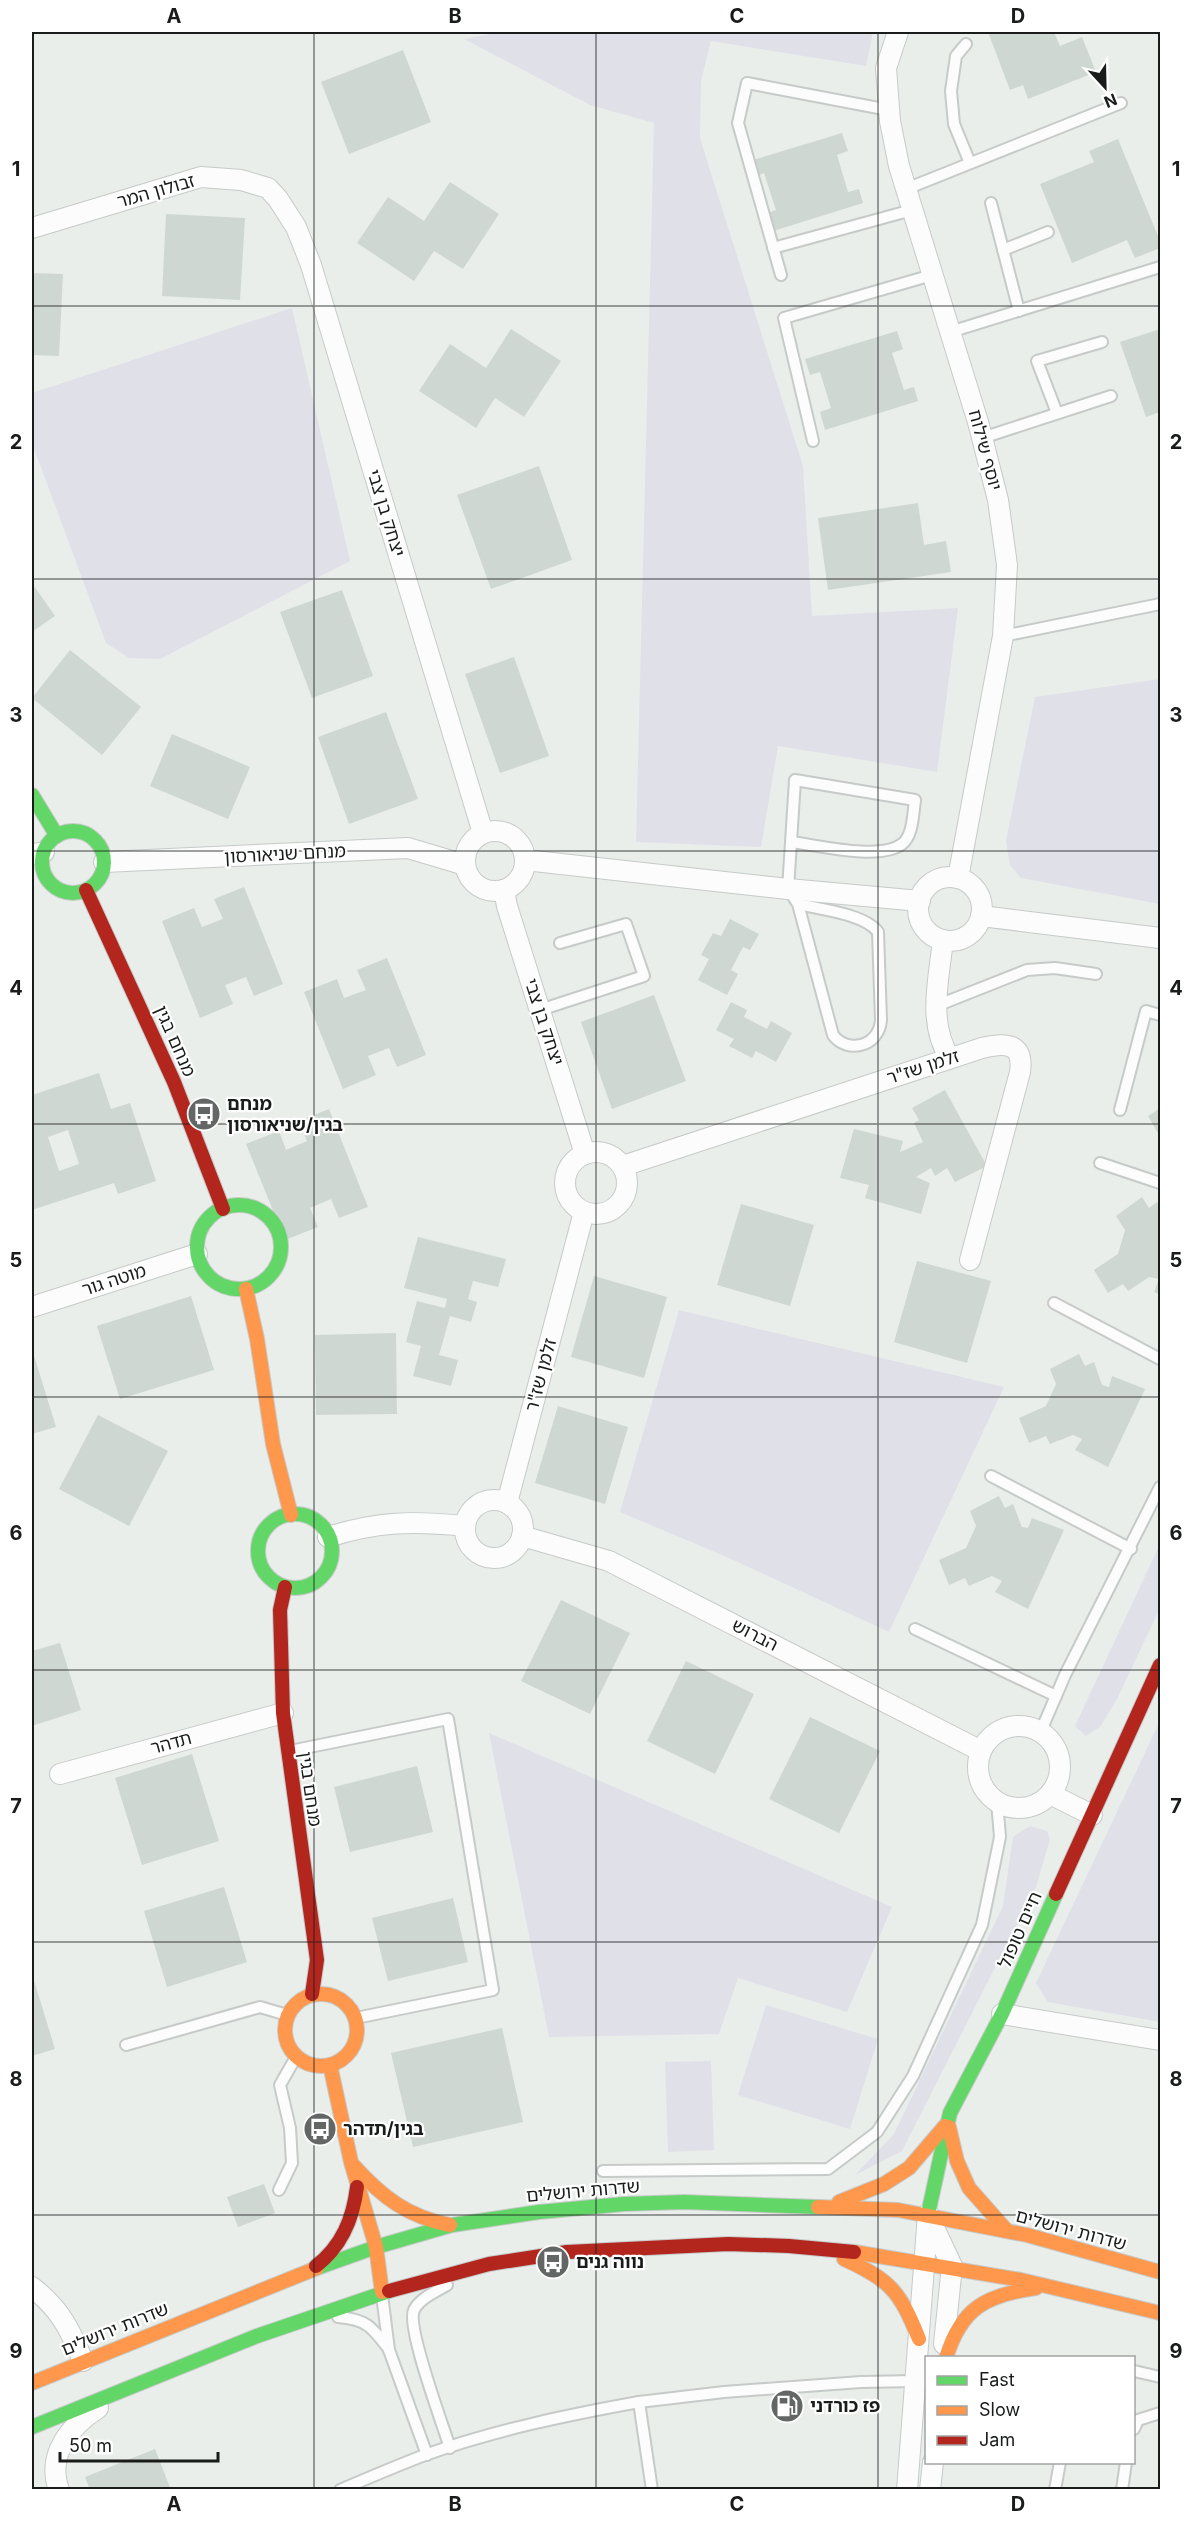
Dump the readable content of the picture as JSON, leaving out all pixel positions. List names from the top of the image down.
{
  "streets": {
    "main road": ["מנחם בגין", "חיים טופול", "שדרות ירושלים"],
    "street": [
      "זבולון המר",
      "יוסף שילוח",
      "יצחק בן צבי",
      "מנחם שניאורסון",
      "זלמן שז\"ר",
      "מוטה גור",
      "הברוש",
      "תדהר"
    ]
  },
  "crossings": [
    ["זבולון המר", "יצחק בן צבי"],
    ["יצחק בן צבי", "מנחם שניאורסון"],
    ["יצחק בן צבי", "זלמן שז\"ר"],
    ["מנחם שניאורסון", "מנחם בגין"],
    ["מנחם בגין", "מוטה גור"],
    ["מנחם בגין", "תדהר"],
    ["זלמן שז\"ר", "הברוש"],
    ["חיים טופול", "שדרות ירושלים"]
  ],
  "places": {
    "bus stop": ["מנחם בגין/שניאורסון", "בגין/תדהר", "נווה גנים"],
    "fuel station": ["פז כורדני"]
  },
  "legend": ["Fast", "Slow", "Jam"],
  "scale_bar": "50 m",
  "north": "bottom",
  "grid": {
    "columns": [
      "A",
      "B",
      "C",
      "D"
    ],
    "rows": [
      "1",
      "2",
      "3",
      "4",
      "5",
      "6",
      "7",
      "8",
      "9"
    ]
  }
}
